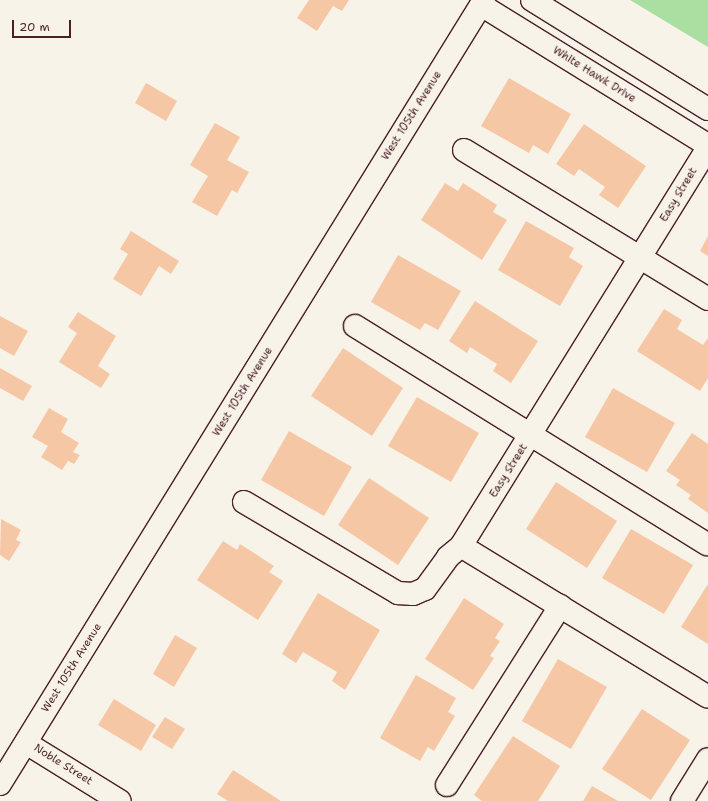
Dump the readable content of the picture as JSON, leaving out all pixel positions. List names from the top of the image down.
{
  "streets": {
    "street": [
      "White Hawk Drive",
      "West 105th Avenue",
      "Easy Street",
      "Noble Street"
    ]
  },
  "crossings": [
    ["White Hawk Drive", "West 105th Avenue"],
    ["West 105th Avenue", "Noble Street"]
  ],
  "scale_bar": "20 m"
}
